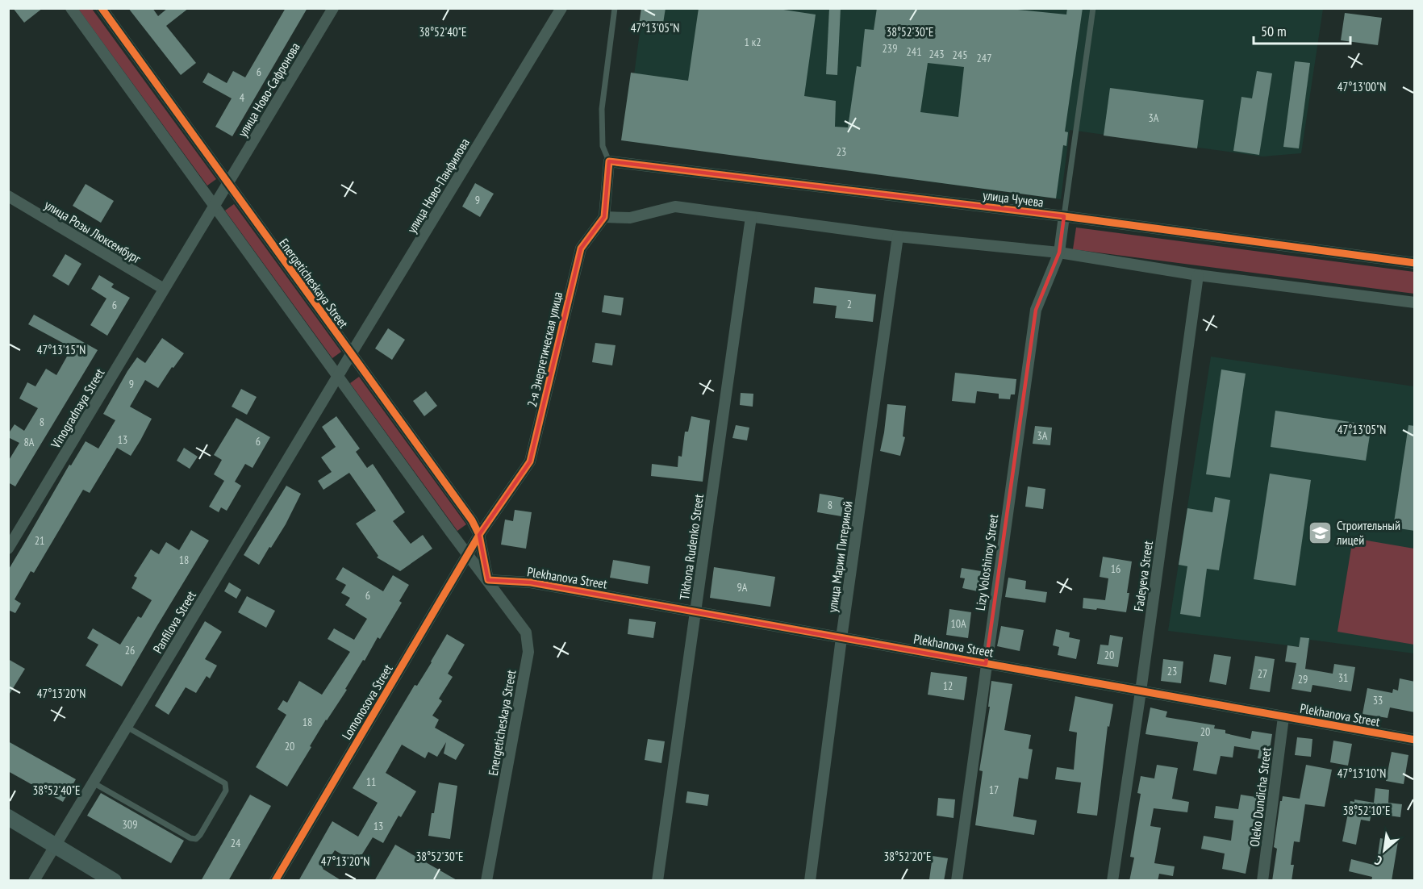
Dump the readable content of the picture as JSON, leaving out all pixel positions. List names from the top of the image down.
{
  "streets": {
    "street": [
      "улица Ново-Сафронова",
      "улица Ново-Панфилова",
      "улица Чучева",
      "улица Розы Люксембург",
      "Energeticheskaya Street",
      "2-я Энергетическая улица",
      "Vinogradnaya Street",
      "Tikhona Rudenko Street",
      "улица Марии Питериной",
      "Lizy Voloshinoy Street",
      "Fadeyeva Street",
      "Plekhanova Street",
      "Panfilova Street",
      "Lomonosova Street",
      "Oleko Dundicha Street"
    ]
  },
  "crossings": [
    ["улица Ново-Сафронова", "Energeticheskaya Street"],
    ["улица Ново-Сафронова", "Vinogradnaya Street"],
    ["улица Ново-Панфилова", "Energeticheskaya Street"],
    ["улица Ново-Панфилова", "Panfilova Street"],
    ["улица Розы Люксембург", "Vinogradnaya Street"],
    ["Energeticheskaya Street", "2-я Энергетическая улица"],
    ["Energeticheskaya Street", "Vinogradnaya Street"],
    ["Energeticheskaya Street", "Plekhanova Street"],
    ["Energeticheskaya Street", "Panfilova Street"],
    ["Energeticheskaya Street", "Lomonosova Street"],
    ["2-я Энергетическая улица", "Lomonosova Street"],
    ["Tikhona Rudenko Street", "Plekhanova Street"],
    ["улица Марии Питериной", "Plekhanova Street"],
    ["Lizy Voloshinoy Street", "Plekhanova Street"],
    ["Fadeyeva Street", "Plekhanova Street"],
    ["Plekhanova Street", "Oleko Dundicha Street"]
  ],
  "places": {
    "school or university": ["Строительный лицей"]
  },
  "house_numbers": [
    "1 к2",
    "239",
    "241",
    "243",
    "245",
    "247",
    "6",
    "4",
    "3А",
    "23",
    "9",
    "2",
    "6",
    "9",
    "8",
    "3А",
    "13",
    "6",
    "8А",
    "8",
    "21",
    "18",
    "16",
    "9А",
    "6",
    "10А",
    "26",
    "20",
    "23",
    "27",
    "31",
    "29",
    "12",
    "33",
    "18",
    "20",
    "20",
    "11",
    "17",
    "309",
    "13",
    "24"
  ],
  "scale_bar": "50 m",
  "north": "bottom left",
  "coordinates": [
    "47°13'05\"N",
    "38°52'40\"E",
    "38°52'30\"E",
    "47°13'00\"N",
    "47°13'15\"N",
    "47°13'20\"N",
    "47°13'10\"N",
    "38°52'10\"E",
    "38°52'20\"E"
  ]
}
